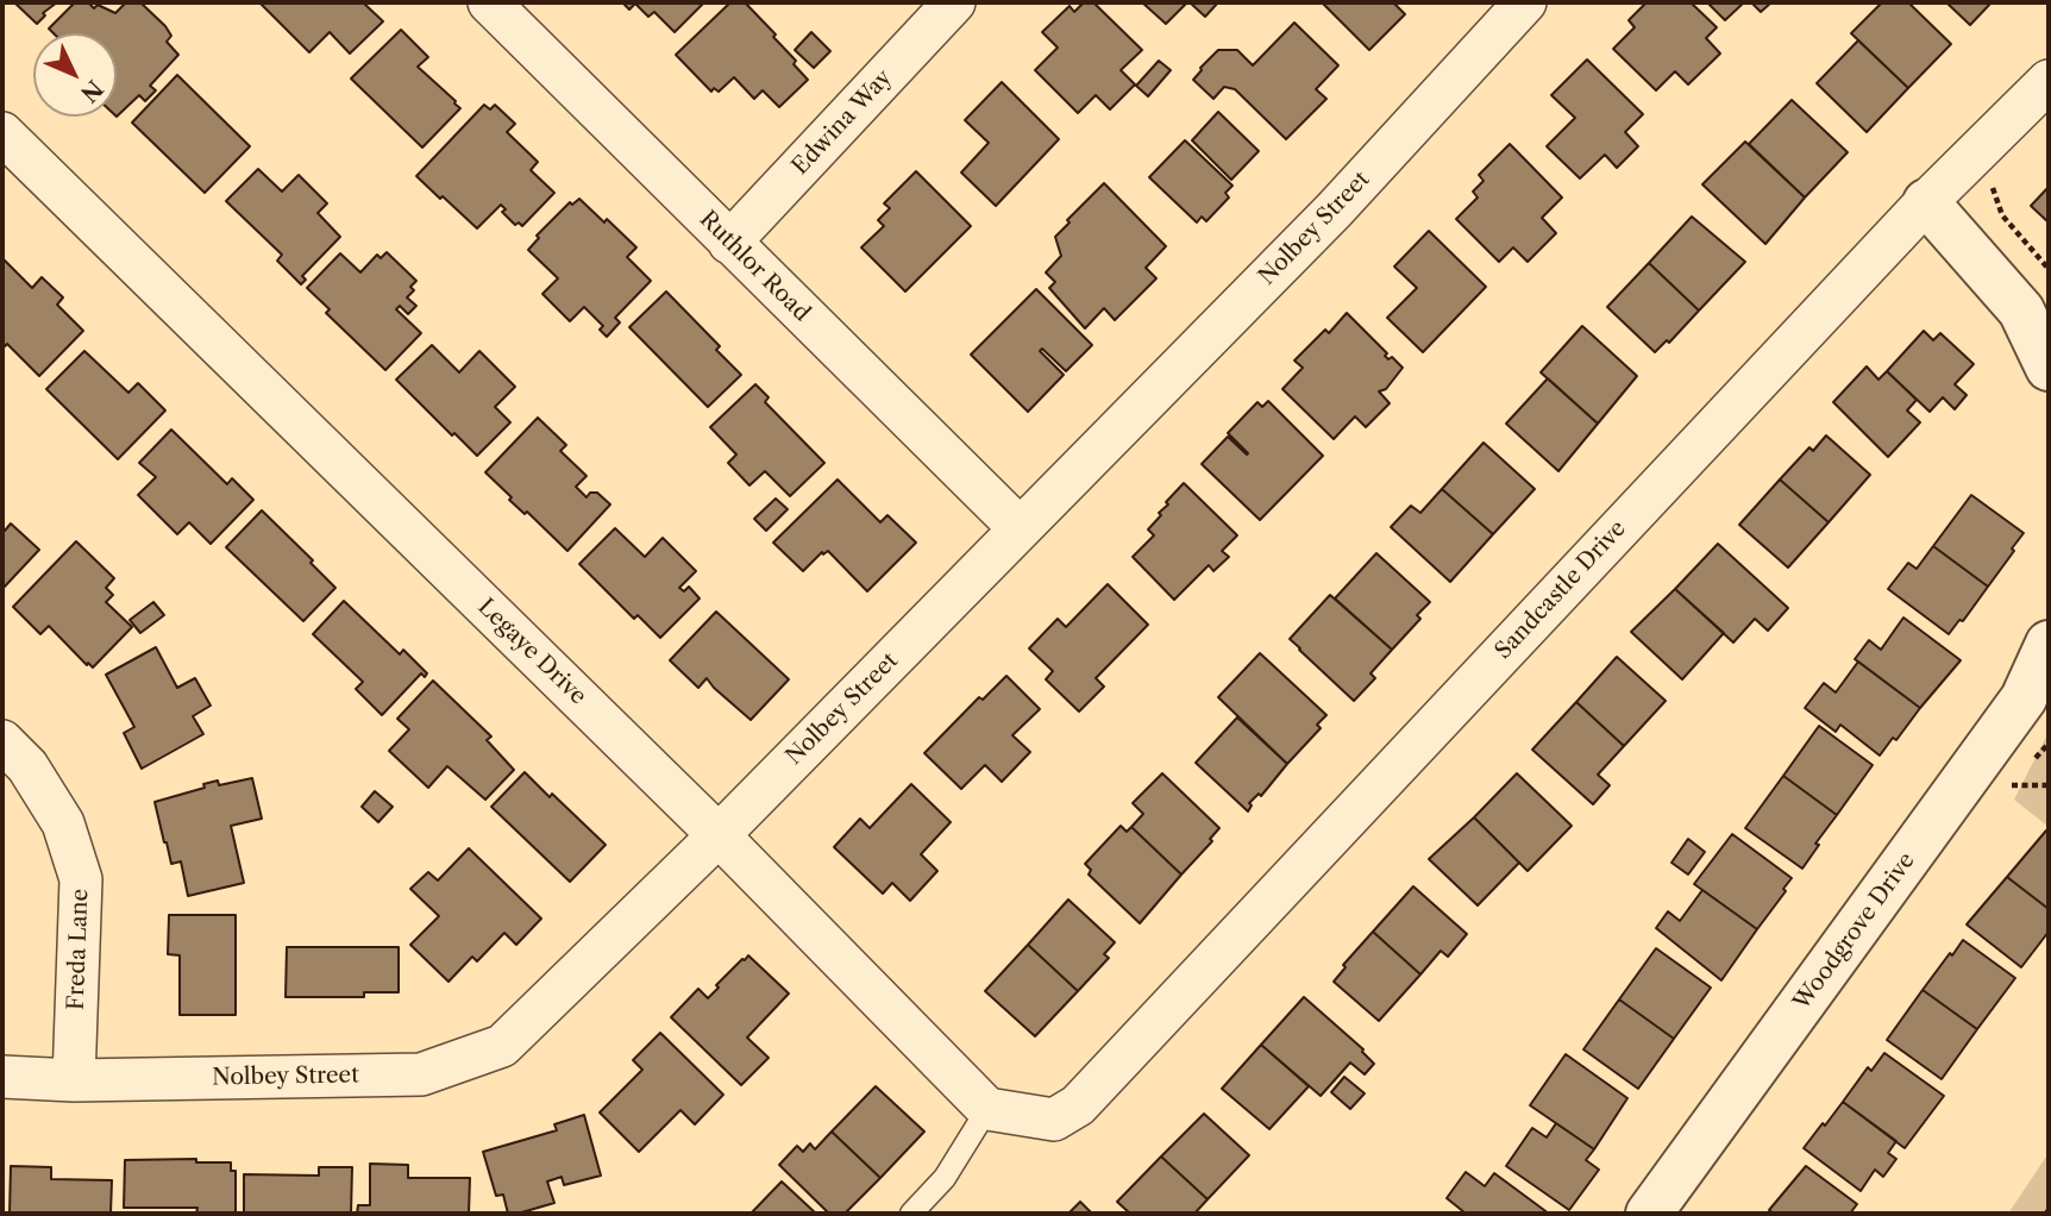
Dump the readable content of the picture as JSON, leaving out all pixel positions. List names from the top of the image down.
{
  "streets": {
    "street": [
      "Edwina Way",
      "Nolbey Street",
      "Ruthlor Road",
      "Sandcastle Drive",
      "Legaye Drive",
      "Woodgrove Drive",
      "Freda Lane"
    ]
  },
  "crossings": [
    ["Edwina Way", "Ruthlor Road"],
    ["Nolbey Street", "Ruthlor Road"],
    ["Nolbey Street", "Legaye Drive"],
    ["Nolbey Street", "Freda Lane"],
    ["Sandcastle Drive", "Legaye Drive"]
  ],
  "north": "bottom right"
}
